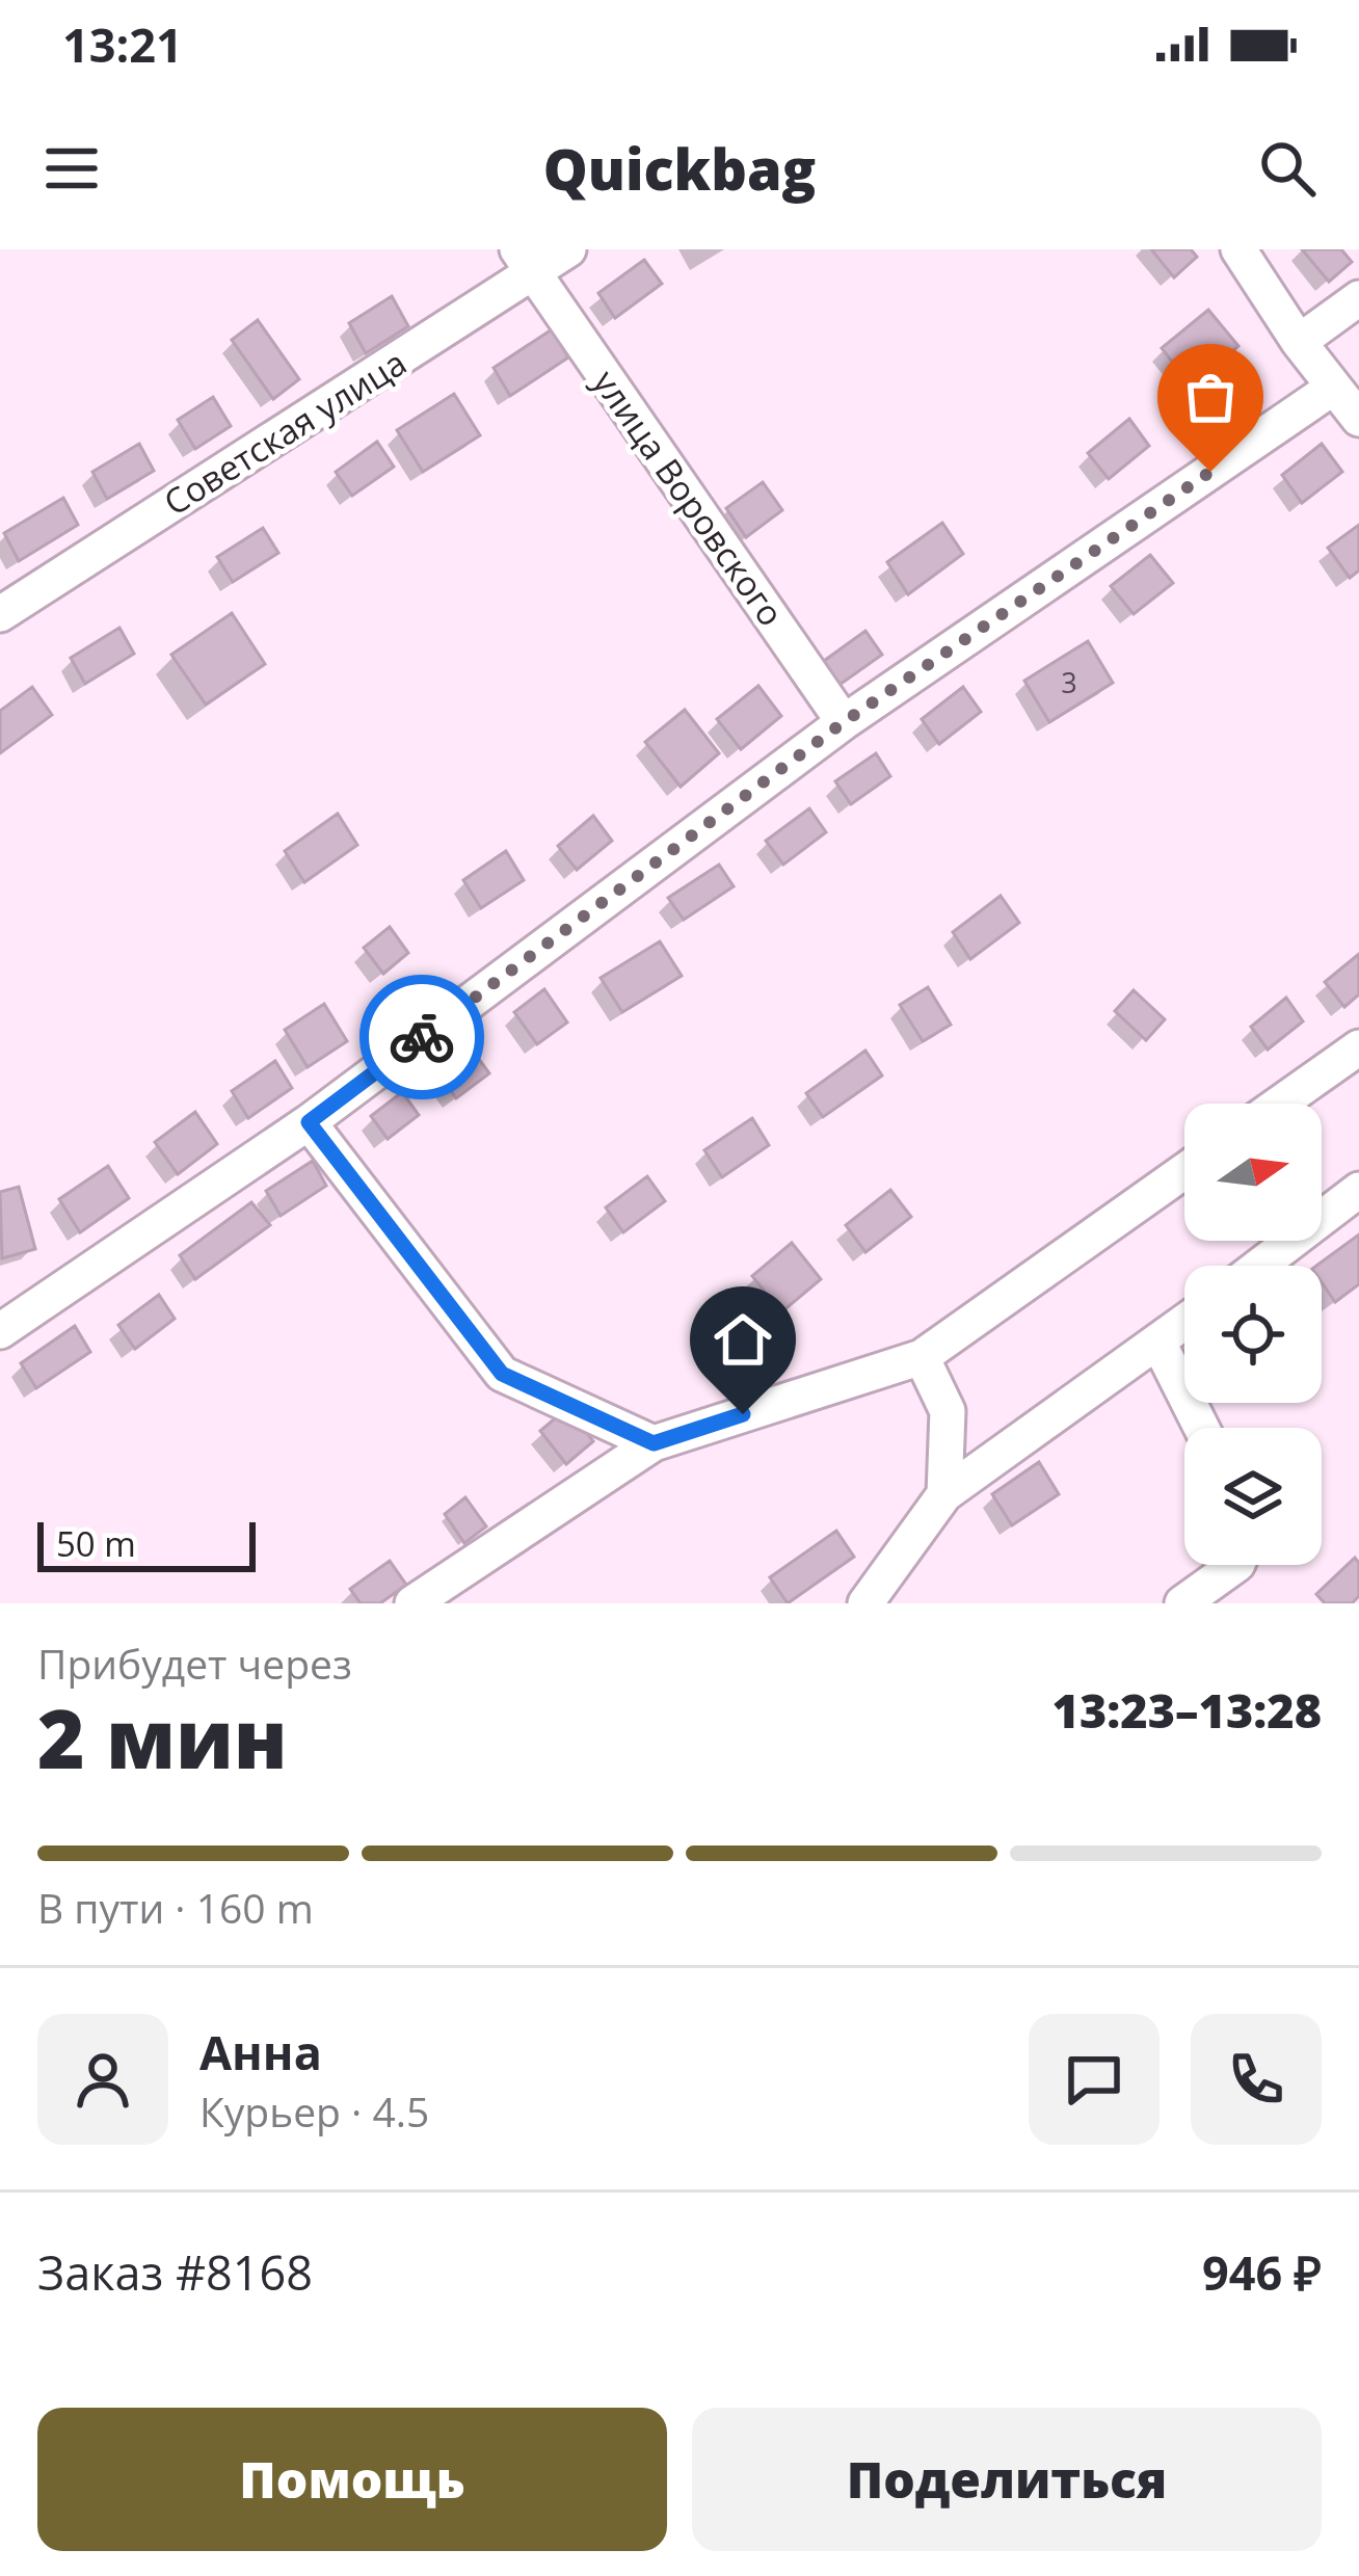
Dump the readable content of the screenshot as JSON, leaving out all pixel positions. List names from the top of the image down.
{
  "streets": {
    "street": ["Советская улица", "улица Воровского"]
  },
  "crossings": [
    ["Советская улица", "улица Воровского"]
  ],
  "house_numbers": ["3"],
  "scale_bar": "50 m",
  "north": "right",
  "page": {
    "status": "13:21",
    "header": "Quickbag",
    "scale": "50 m",
    "heading": ["2 мин", "Прибудет через", "13:23–13:28"],
    "panel": [
      "Анна",
      "Курьер · 4.5",
      "Заказ #8168",
      "946 ₽"
    ],
    "bar": "В пути · 160 m",
    "buttons": ["Помощь", "Поделиться"]
  }
}
